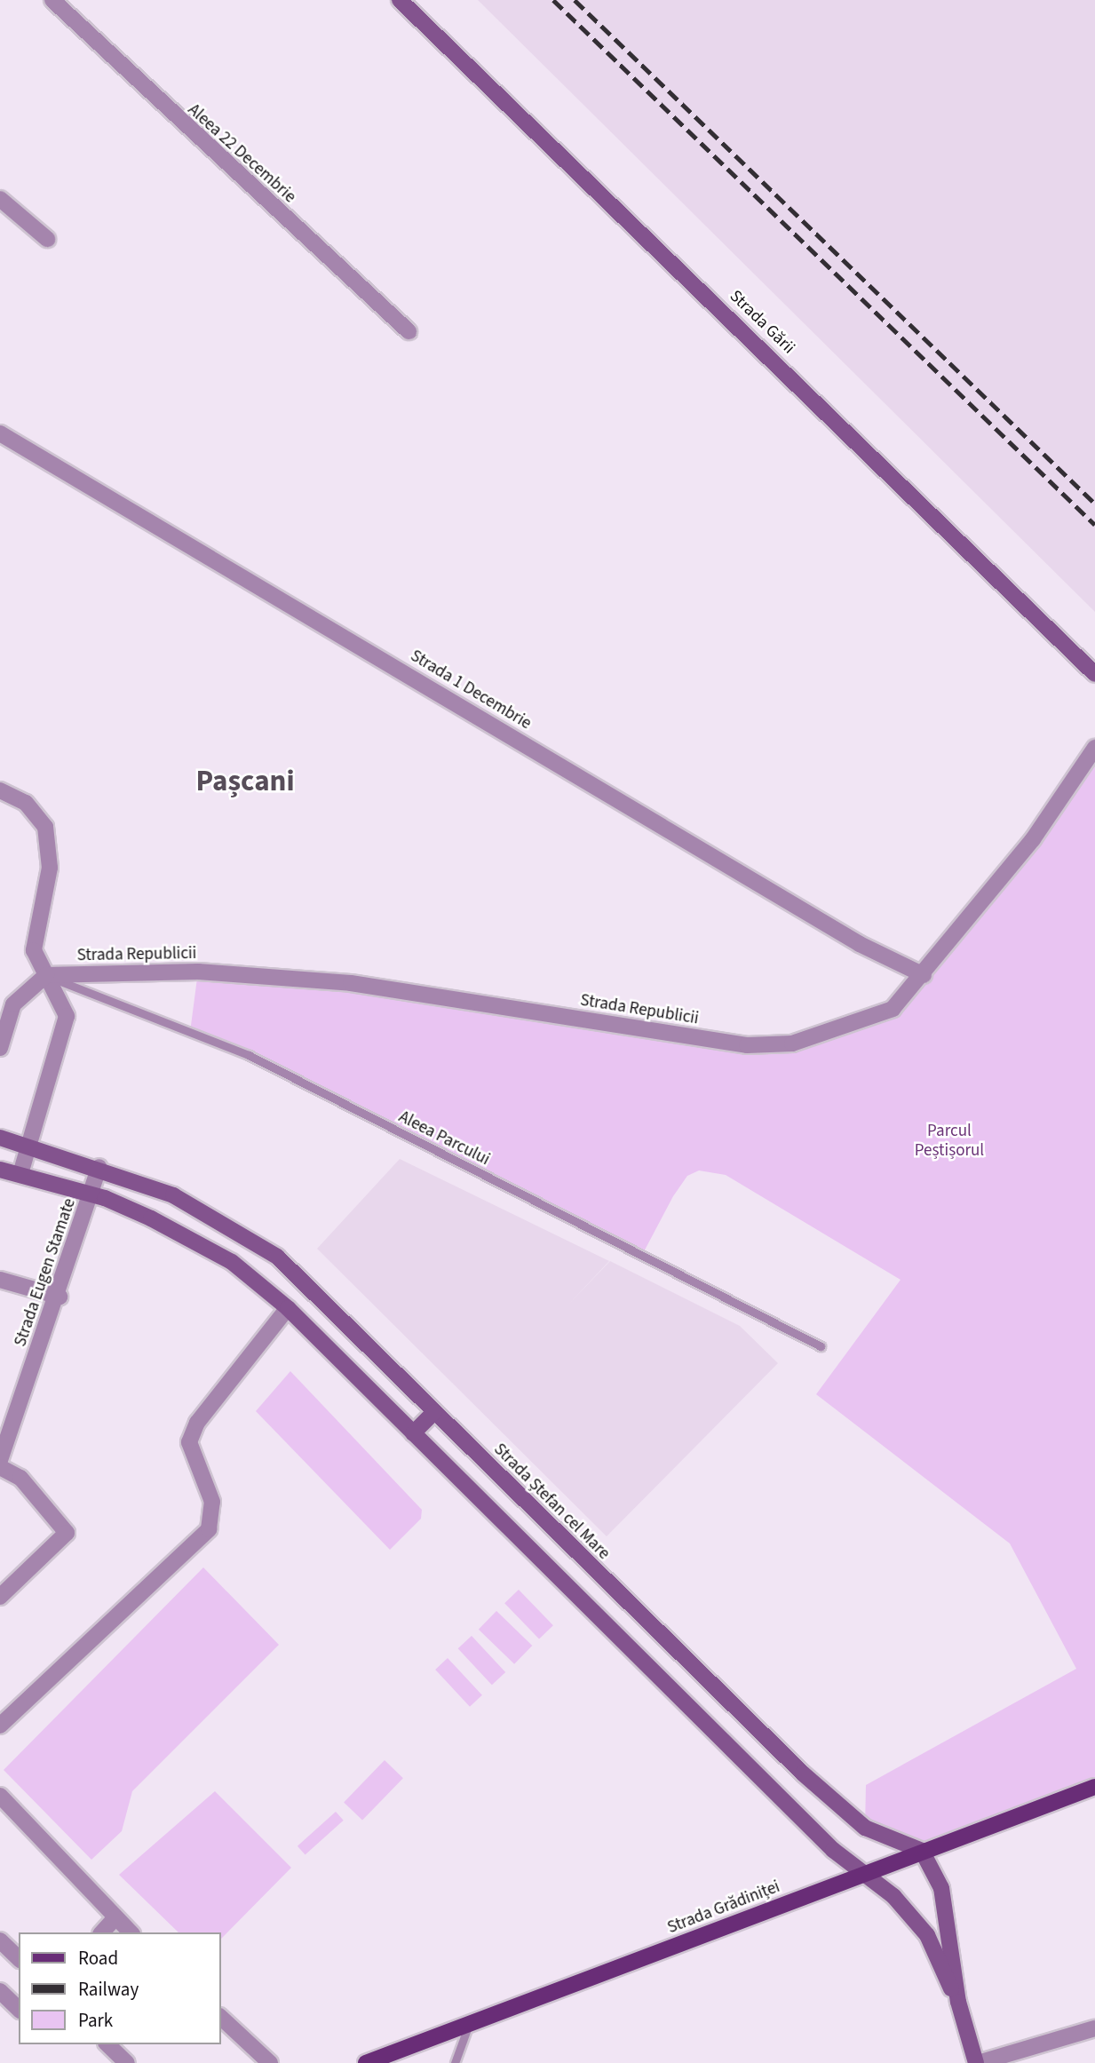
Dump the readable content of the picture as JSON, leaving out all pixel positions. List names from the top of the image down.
{
  "streets": {
    "main road": ["Strada Gării", "Strada Ștefan cel Mare", "Strada Grădiniței"],
    "street": [
      "Aleea 22 Decembrie",
      "Strada 1 Decembrie",
      "Strada Republicii",
      "Strada Eugen Stamate"
    ],
    "lane": ["Aleea Parcului"]
  },
  "crossings": [
    ["Strada 1 Decembrie", "Strada Republicii"],
    ["Strada Republicii", "Aleea Parcului"],
    ["Strada Eugen Stamate", "Strada Ștefan cel Mare"],
    ["Strada Ștefan cel Mare", "Strada Grădiniței"]
  ],
  "districts": ["Pașcani"],
  "parks": ["Parcul Peștișorul"],
  "legend": ["Road", "Railway", "Park"]
}
